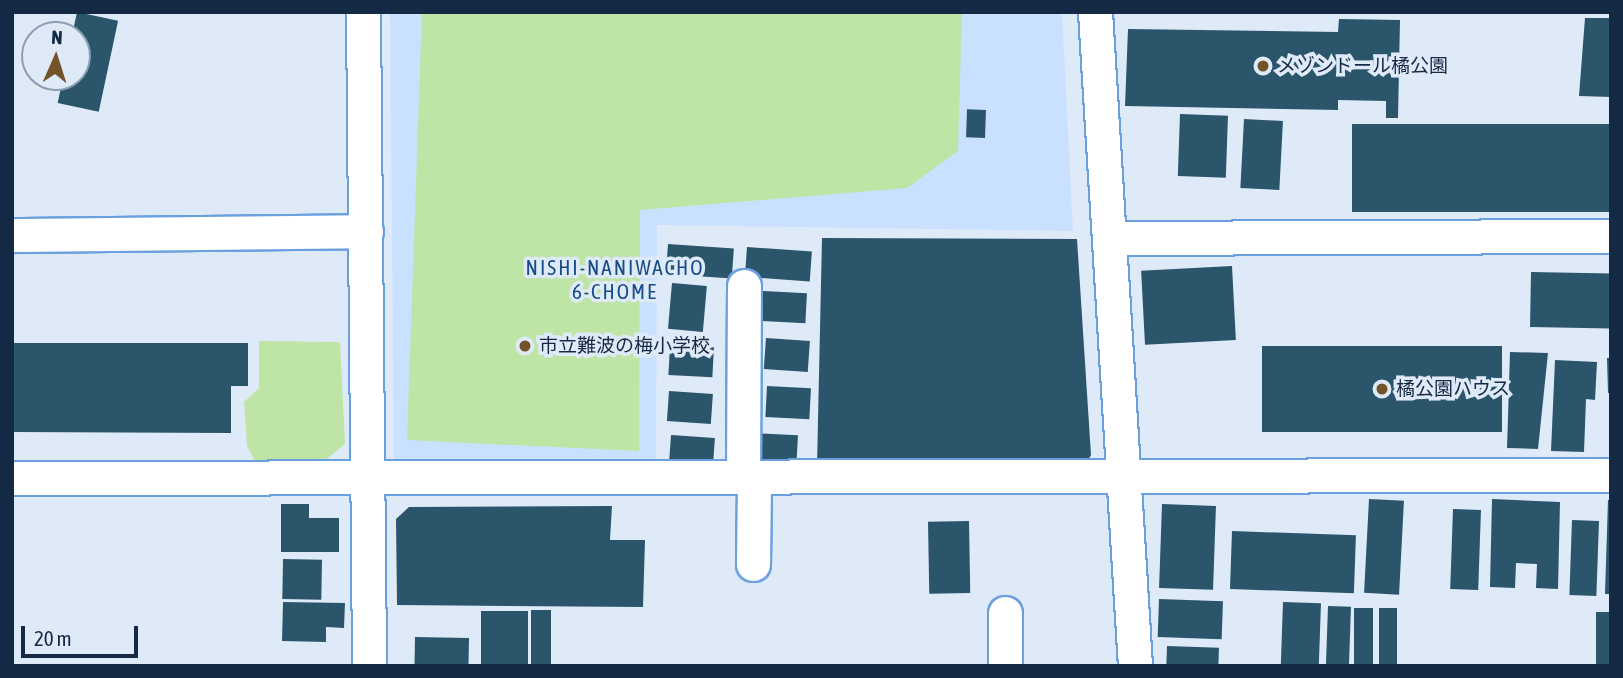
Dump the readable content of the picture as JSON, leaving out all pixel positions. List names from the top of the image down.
{
  "districts": ["NISHI-NANIWACHO 6-CHOME"],
  "places": ["メゾンドール橘公園", "市立難波の梅小学校", "橘公園ハウス"],
  "scale_bar": "20 m",
  "north": "top"
}
